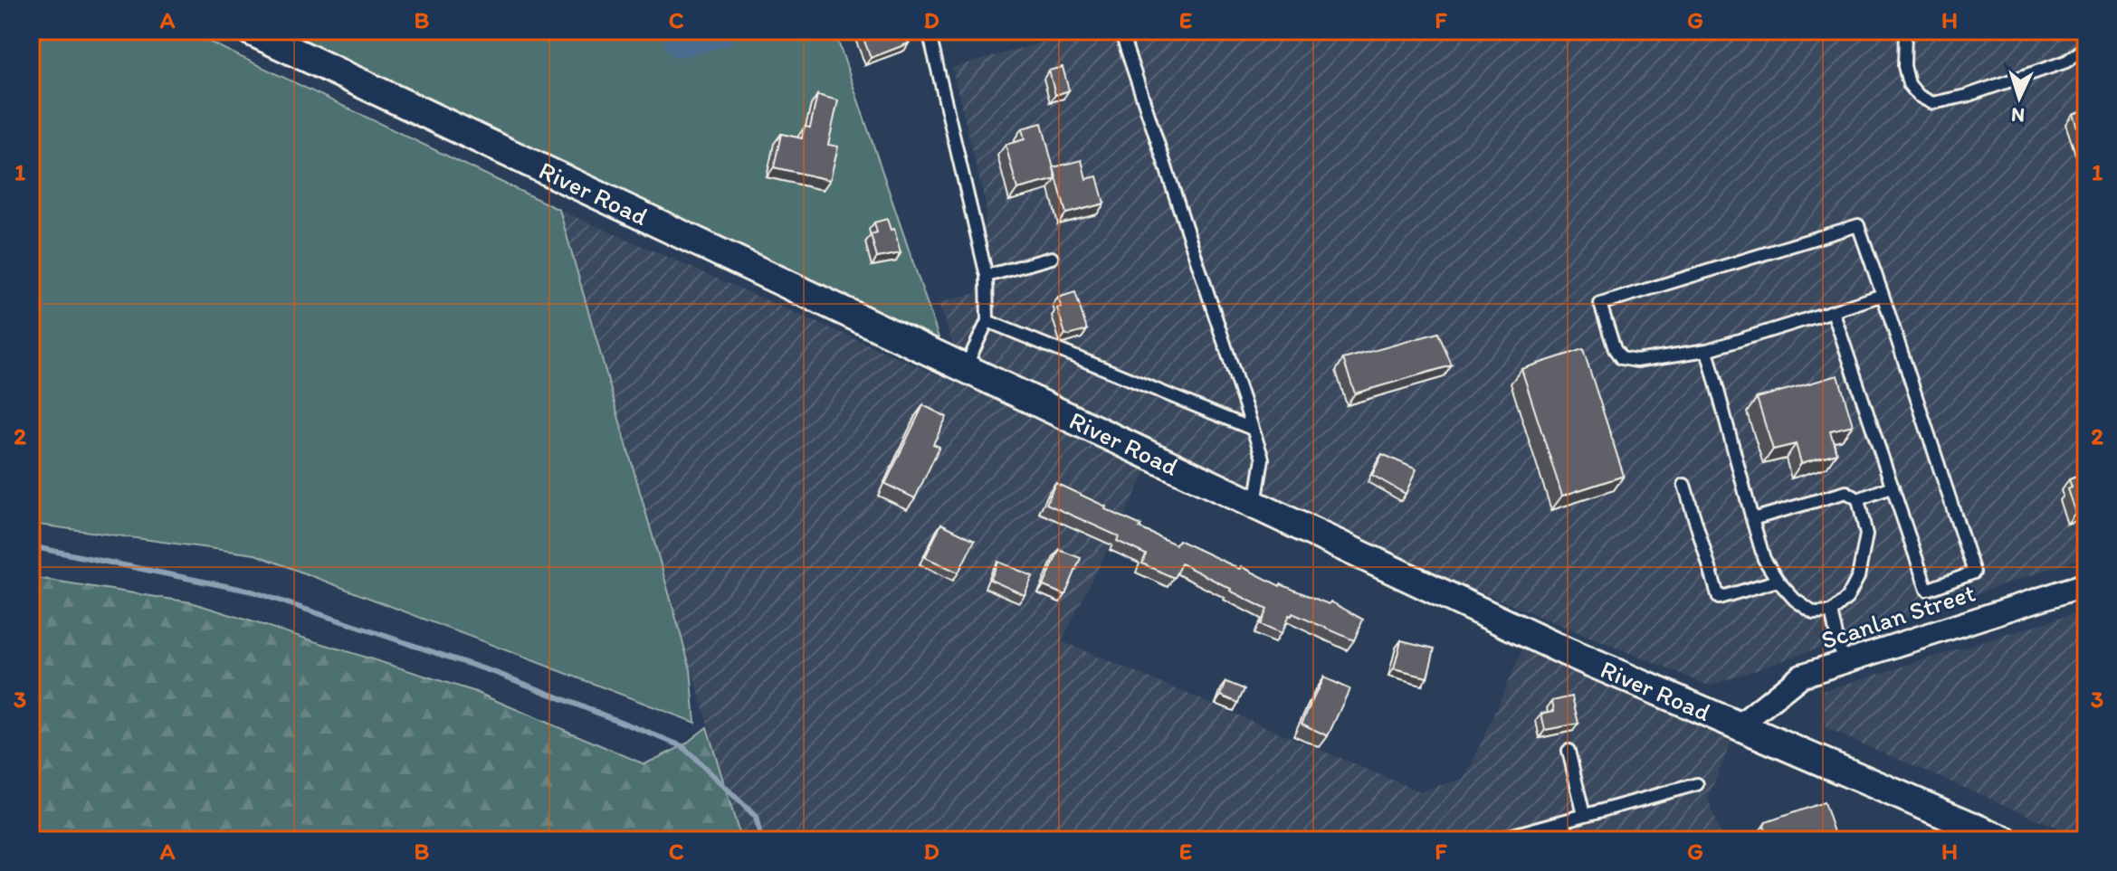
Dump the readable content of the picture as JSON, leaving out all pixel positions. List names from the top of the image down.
{
  "streets": {
    "street": ["River Road", "Scanlan Street"]
  },
  "crossings": [
    ["River Road", "Scanlan Street"]
  ],
  "north": "bottom",
  "grid": {
    "columns": [
      "A",
      "B",
      "C",
      "D",
      "E",
      "F",
      "G",
      "H"
    ],
    "rows": ["1", "2", "3"]
  }
}
